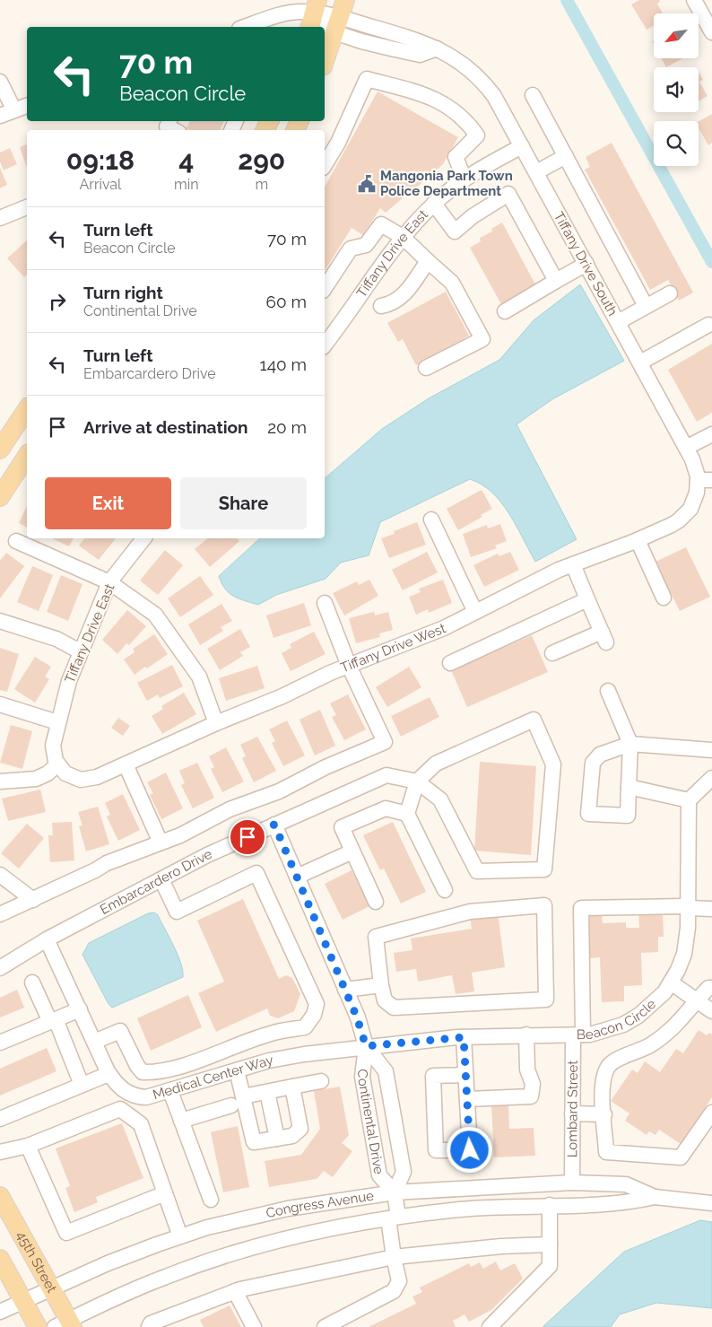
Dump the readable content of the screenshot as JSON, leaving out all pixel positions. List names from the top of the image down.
{
  "streets": {
    "main road": ["45th Street"],
    "street": [
      "Tiffany Drive East",
      "Tiffany Drive South",
      "Tiffany Drive West",
      "Embarcardero Drive",
      "Beacon Circle",
      "Medical Center Way",
      "Lombard Street",
      "Continental Drive",
      "Congress Avenue"
    ]
  },
  "crossings": [
    ["Tiffany Drive East", "Tiffany Drive South"],
    ["Tiffany Drive East", "Tiffany Drive West"],
    ["Tiffany Drive South", "Tiffany Drive West"],
    ["Embarcardero Drive", "Continental Drive"],
    ["Beacon Circle", "Medical Center Way"],
    ["Beacon Circle", "Lombard Street"],
    ["Beacon Circle", "Continental Drive"],
    ["Medical Center Way", "Continental Drive"],
    ["Lombard Street", "Congress Avenue"],
    ["Continental Drive", "Congress Avenue"],
    ["Congress Avenue", "45th Street"]
  ],
  "places": {
    "public building": ["Mangonia Park Town Police Department"]
  },
  "north": "bottom left",
  "page": {
    "turn": ["70 m", "Beacon Circle"],
    "eta": [
      "09:18",
      "Arrival",
      "4",
      "min",
      "290",
      "m"
    ],
    "list": [
      {
        "name": "Turn left",
        "note": "Beacon Circle",
        "value": "70 m"
      },
      {
        "name": "Turn right",
        "note": "Continental Drive",
        "value": "60 m"
      },
      {
        "name": "Turn left",
        "note": "Embarcardero Drive",
        "value": "140 m"
      },
      {
        "name": "Arrive at destination",
        "value": "20 m"
      }
    ],
    "buttons": ["Exit", "Share"]
  }
}
